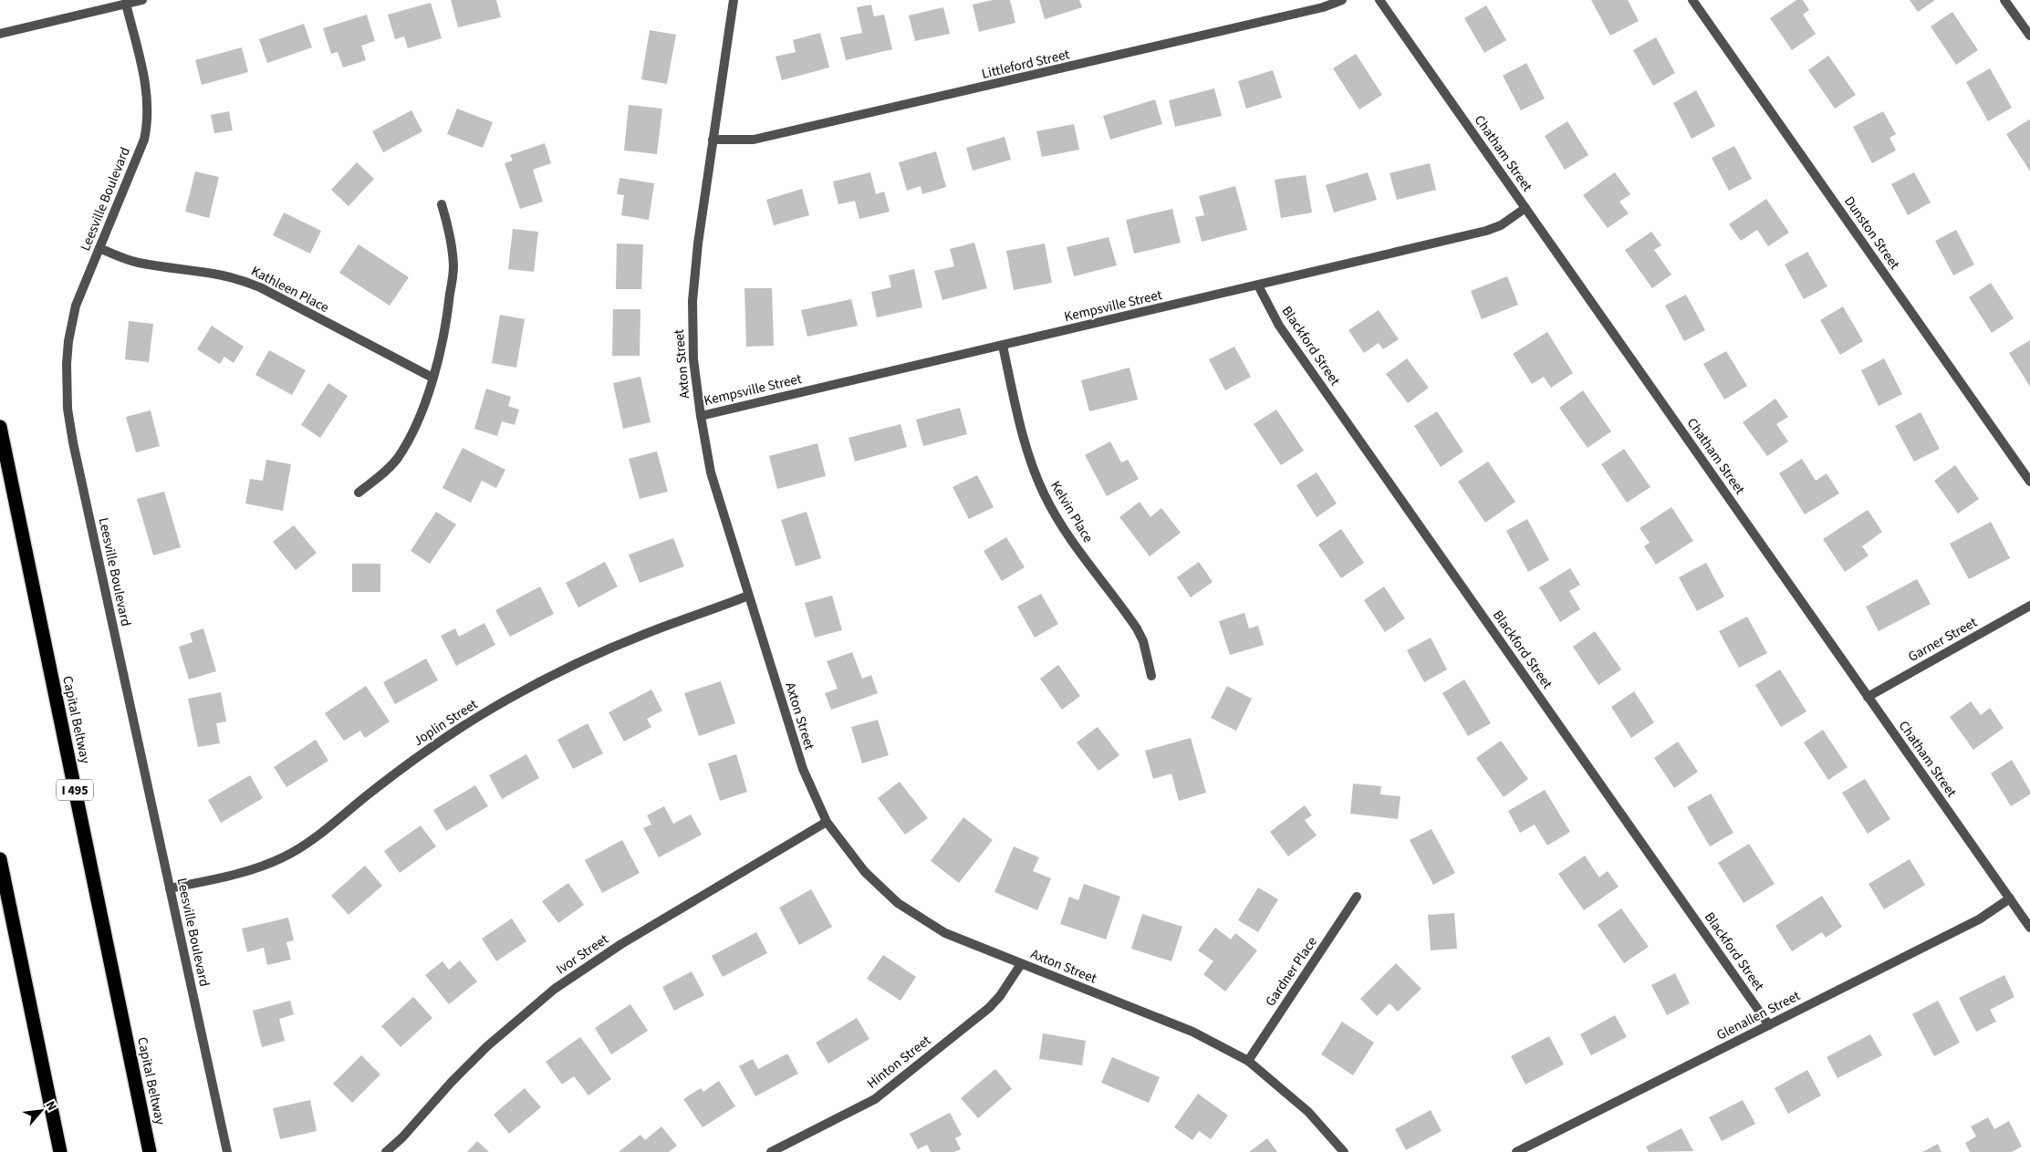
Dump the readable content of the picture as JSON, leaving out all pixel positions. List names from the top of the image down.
{
  "streets": {
    "highway": ["Capital Beltway", "I 495"],
    "street": [
      "Littleford Street",
      "Chatham Street",
      "Leesville Boulevard",
      "Dunston Street",
      "Kathleen Place",
      "Kempsville Street",
      "Blackford Street",
      "Axton Street",
      "Kelvin Place",
      "Garner Street",
      "Joplin Street",
      "Ivor Street",
      "Gardner Place",
      "Glenallen Street",
      "Hinton Street"
    ]
  },
  "crossings": [
    ["Littleford Street", "Axton Street"],
    ["Chatham Street", "Kempsville Street"],
    ["Chatham Street", "Garner Street"],
    ["Chatham Street", "Glenallen Street"],
    ["Leesville Boulevard", "Kathleen Place"],
    ["Leesville Boulevard", "Joplin Street"],
    ["Kempsville Street", "Blackford Street"],
    ["Kempsville Street", "Axton Street"],
    ["Kempsville Street", "Kelvin Place"],
    ["Blackford Street", "Glenallen Street"],
    ["Axton Street", "Joplin Street"],
    ["Axton Street", "Ivor Street"],
    ["Axton Street", "Gardner Place"],
    ["Axton Street", "Hinton Street"]
  ],
  "north": "top right"
}
